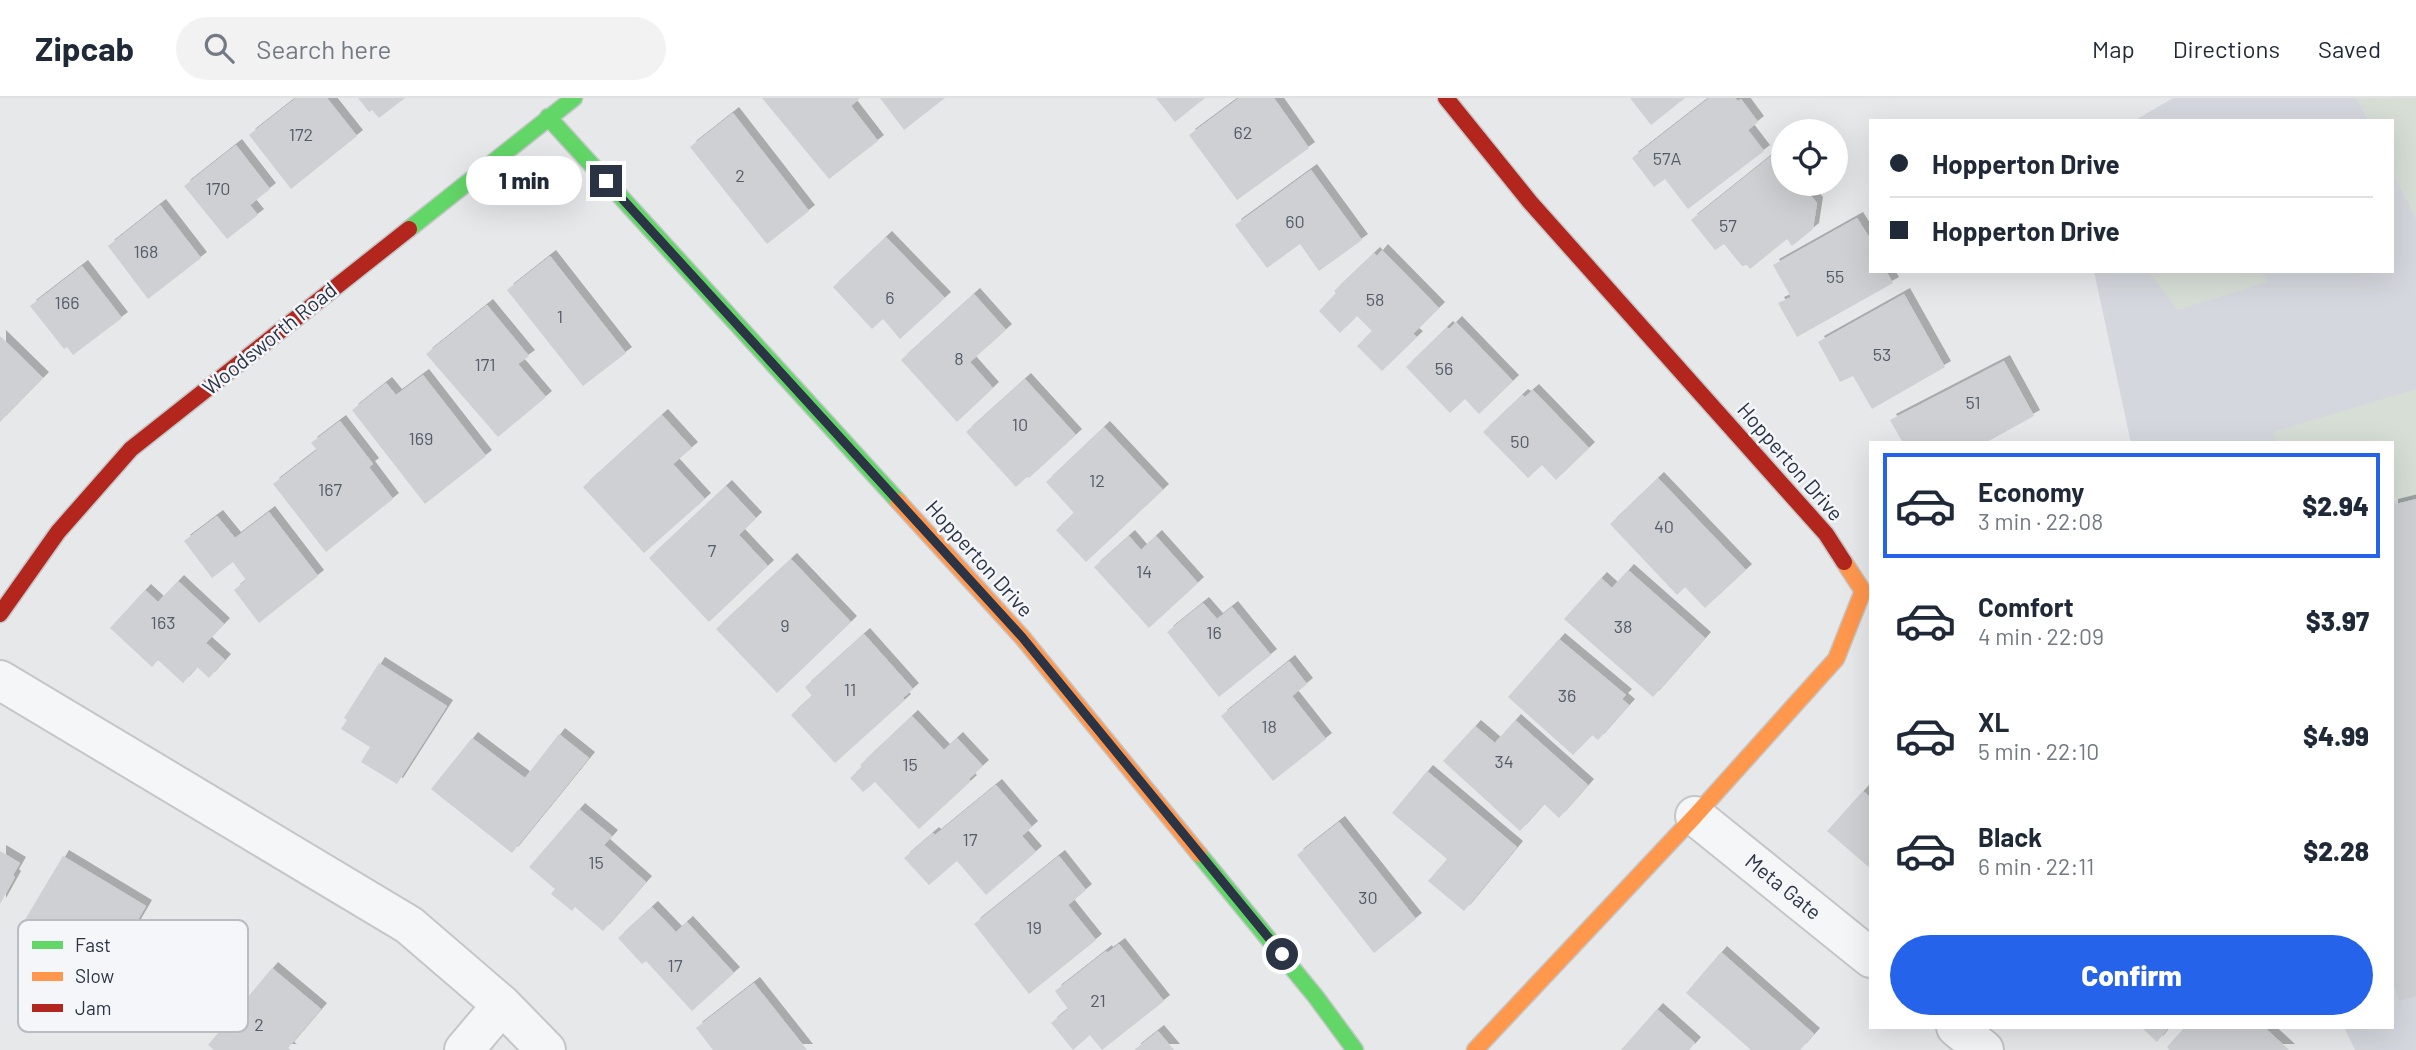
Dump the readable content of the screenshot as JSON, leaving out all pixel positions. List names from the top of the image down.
{
  "streets": {
    "street": ["Woodsworth Road", "Hopperton Drive", "Meta Gate"]
  },
  "crossings": [
    ["Woodsworth Road", "Hopperton Drive"],
    ["Hopperton Drive", "Meta Gate"]
  ],
  "house_numbers": [
    "62",
    "172",
    "57A",
    "2",
    "170",
    "60",
    "57",
    "168",
    "55",
    "6",
    "58",
    "166",
    "1",
    "53",
    "8",
    "171",
    "56",
    "51",
    "10",
    "169",
    "50",
    "12",
    "167",
    "40",
    "7",
    "14",
    "163",
    "9",
    "38",
    "16",
    "11",
    "36",
    "18",
    "34",
    "15",
    "17",
    "15",
    "30",
    "19",
    "17",
    "21",
    "2"
  ],
  "legend": ["Fast", "Slow", "Jam"],
  "page": {
    "header": "Zipcab",
    "search": "Search here",
    "nav": ["Map", "Directions", "Saved"],
    "banner": ["Hopperton Drive", "Hopperton Drive"],
    "bubble": "1 min",
    "list": [
      {
        "name": "Economy",
        "note": "3 min · 22:08",
        "value": "$2.94"
      },
      {
        "name": "Comfort",
        "note": "4 min · 22:09",
        "value": "$3.97"
      },
      {
        "name": "XL",
        "note": "5 min · 22:10",
        "value": "$4.99"
      },
      {
        "name": "Black",
        "note": "6 min · 22:11",
        "value": "$2.28"
      }
    ],
    "buttons": "Confirm"
  }
}
